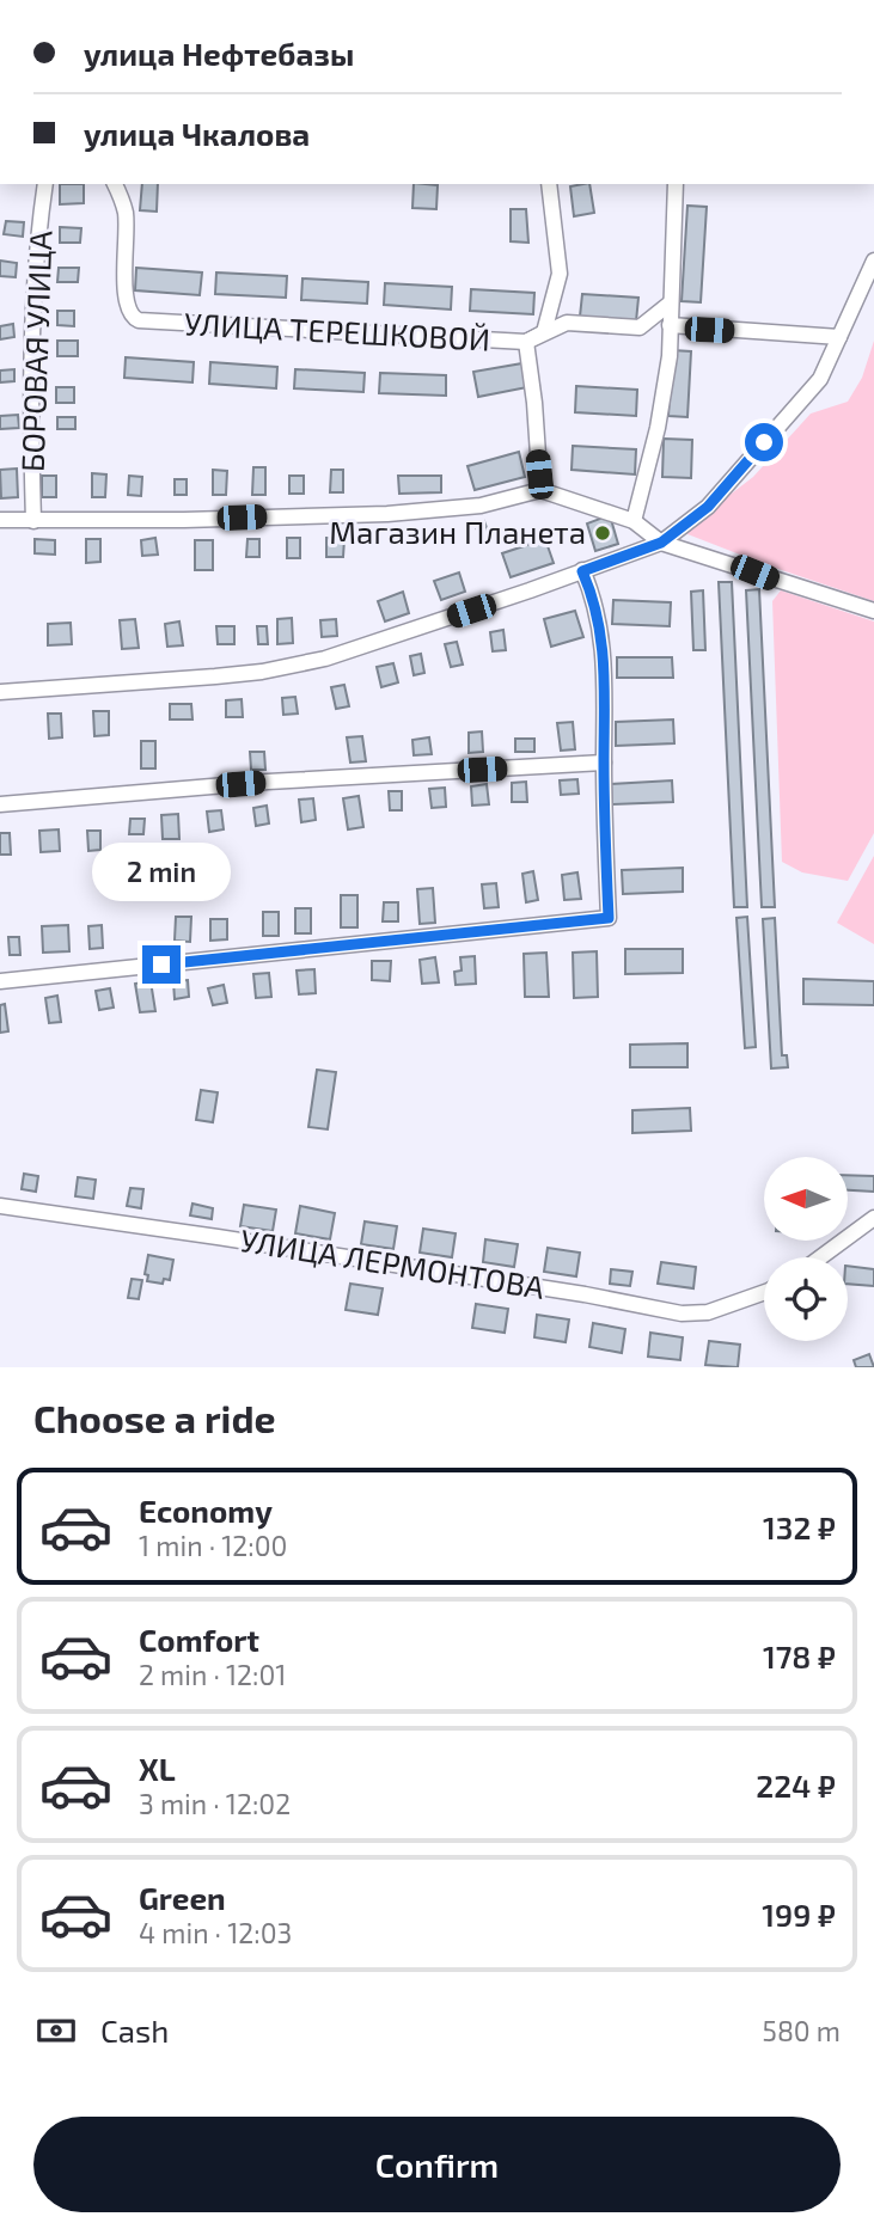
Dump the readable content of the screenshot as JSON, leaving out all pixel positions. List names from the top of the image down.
{
  "streets": {
    "street": ["УЛИЦА ТЕРЕШКОВОЙ", "БОРОВАЯ УЛИЦА", "УЛИЦА ЛЕРМОНТОВА"]
  },
  "places": ["Магазин Планета"],
  "north": "left",
  "page": {
    "banner": ["улица Нефтебазы", "улица Чкалова"],
    "bubble": "2 min",
    "heading": "Choose a ride",
    "list": [
      {
        "name": "Economy",
        "note": "1 min · 12:00",
        "value": "132 ₽"
      },
      {
        "name": "Comfort",
        "note": "2 min · 12:01",
        "value": "178 ₽"
      },
      {
        "name": "XL",
        "note": "3 min · 12:02",
        "value": "224 ₽"
      },
      {
        "name": "Green",
        "note": "4 min · 12:03",
        "value": "199 ₽"
      }
    ],
    "pay": ["Cash", "580 m"],
    "buttons": "Confirm"
  }
}
